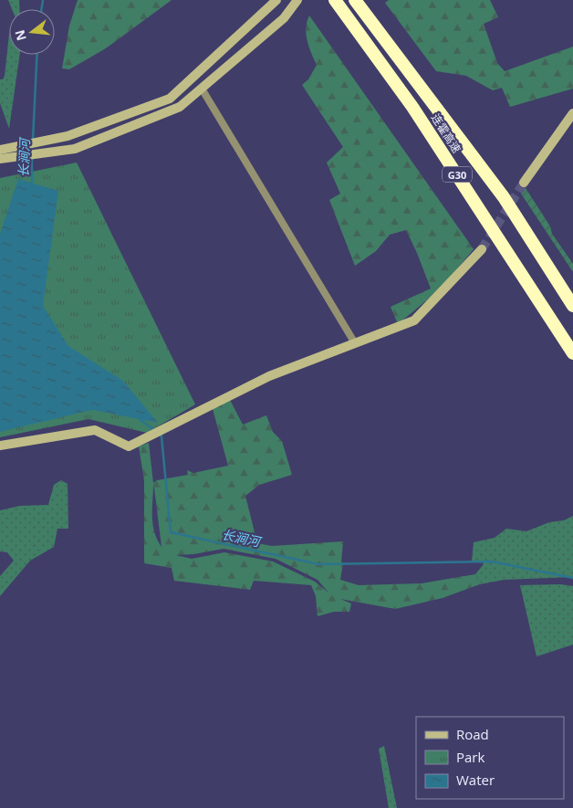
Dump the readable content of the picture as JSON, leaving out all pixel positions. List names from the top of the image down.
{
  "streets": {
    "highway": ["连霍高速", "G30"]
  },
  "water": ["长涧河"],
  "legend": ["Road", "Park", "Water"],
  "north": "left"
}
